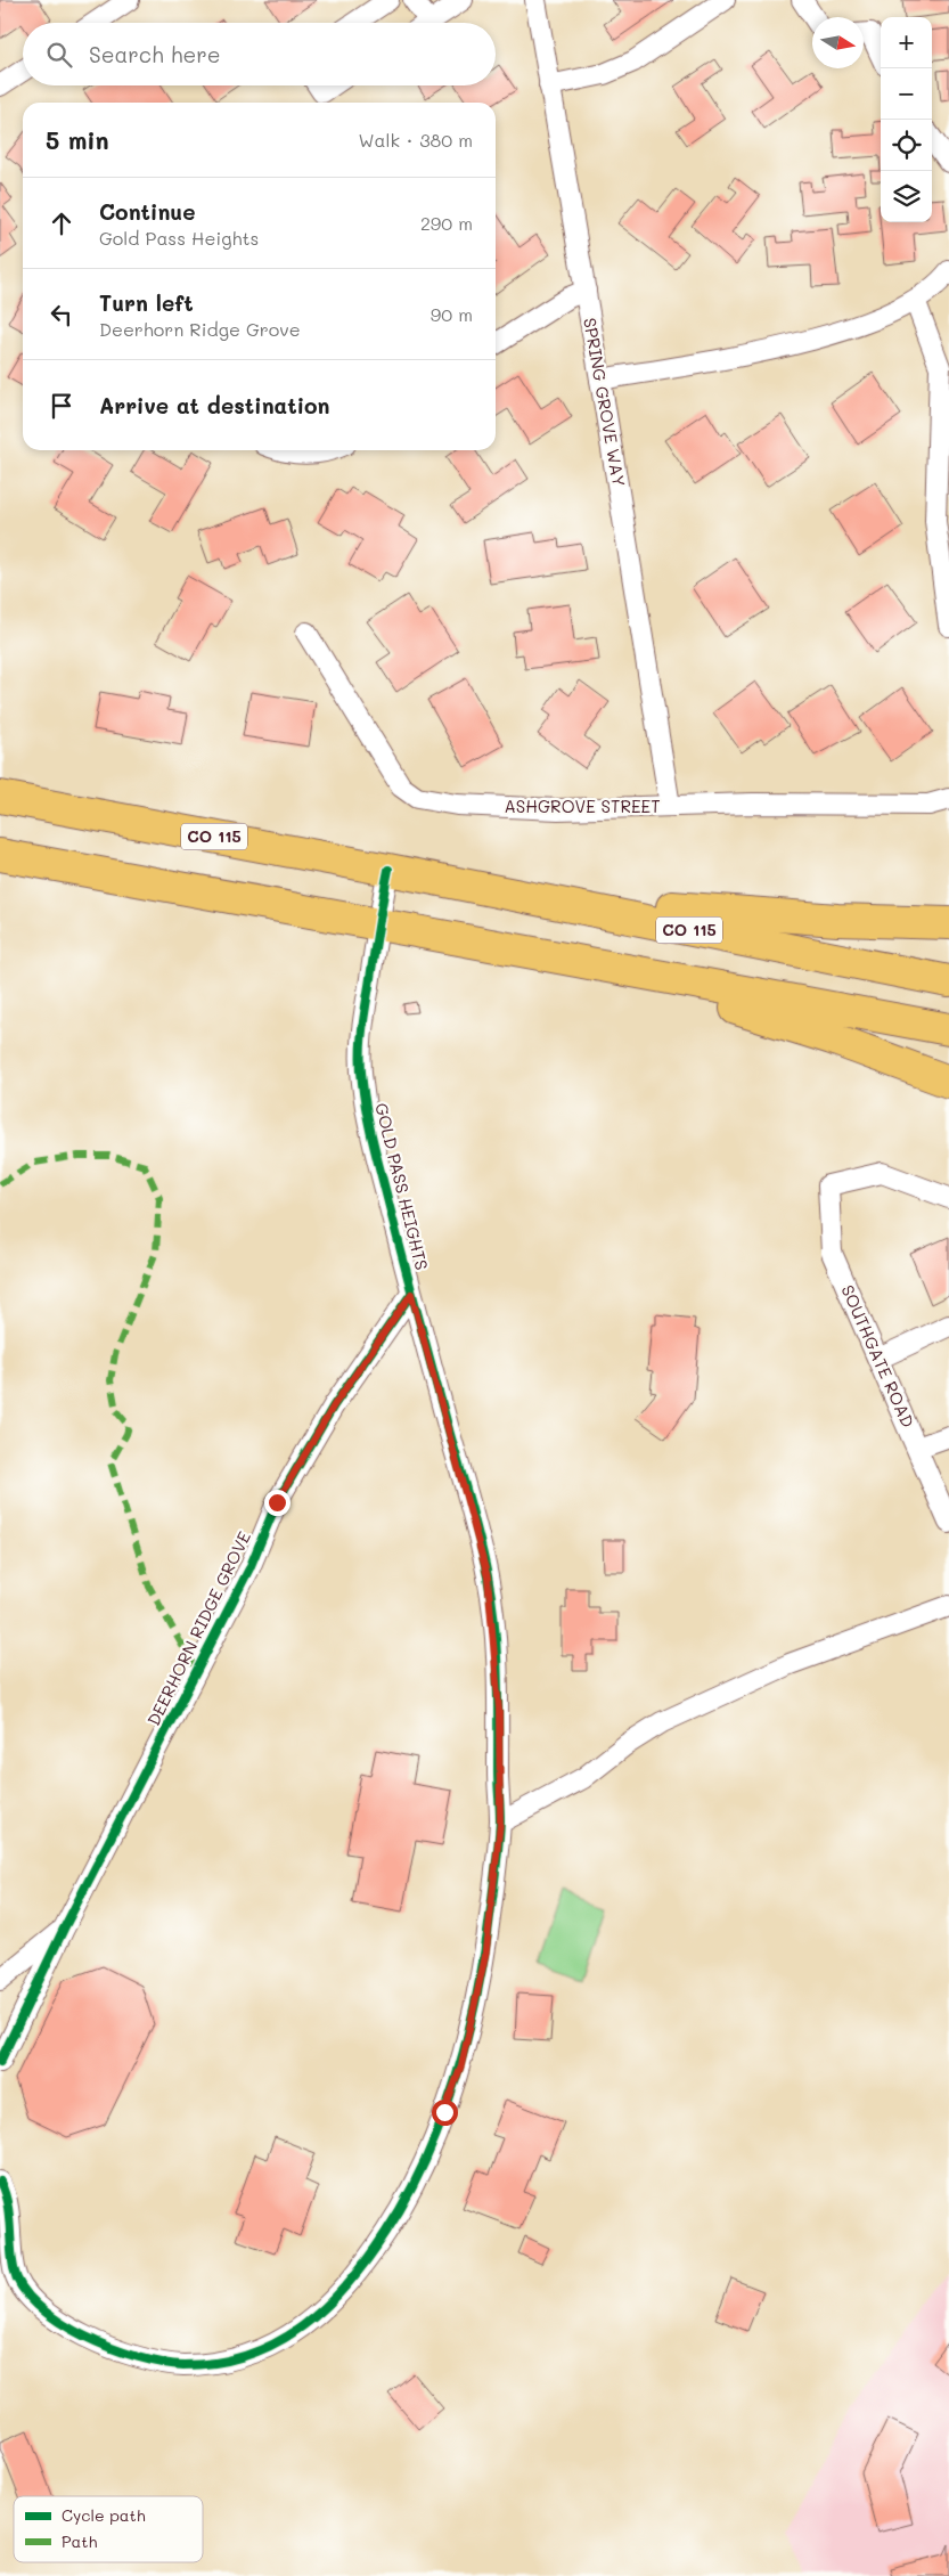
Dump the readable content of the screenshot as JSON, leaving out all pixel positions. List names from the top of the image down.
{
  "streets": {
    "highway": ["CO 115"],
    "street": [
      "SPRING GROVE WAY",
      "ASHGROVE STREET",
      "GOLD PASS HEIGHTS",
      "SOUTHGATE ROAD",
      "DEERHORN RIDGE GROVE"
    ]
  },
  "crossings": [
    ["SPRING GROVE WAY", "ASHGROVE STREET"],
    ["CO 115", "GOLD PASS HEIGHTS"],
    ["GOLD PASS HEIGHTS", "DEERHORN RIDGE GROVE"]
  ],
  "legend": ["Cycle path", "Path"],
  "north": "right",
  "page": {
    "map_buttons": ["+", "−"],
    "search": "Search here",
    "heading": ["5 min", "Walk · 380 m"],
    "list": [
      ["Continue", "Gold Pass Heights", "290 m"],
      ["Turn left", "Deerhorn Ridge Grove", "90 m"],
      "Arrive at destination"
    ]
  }
}
